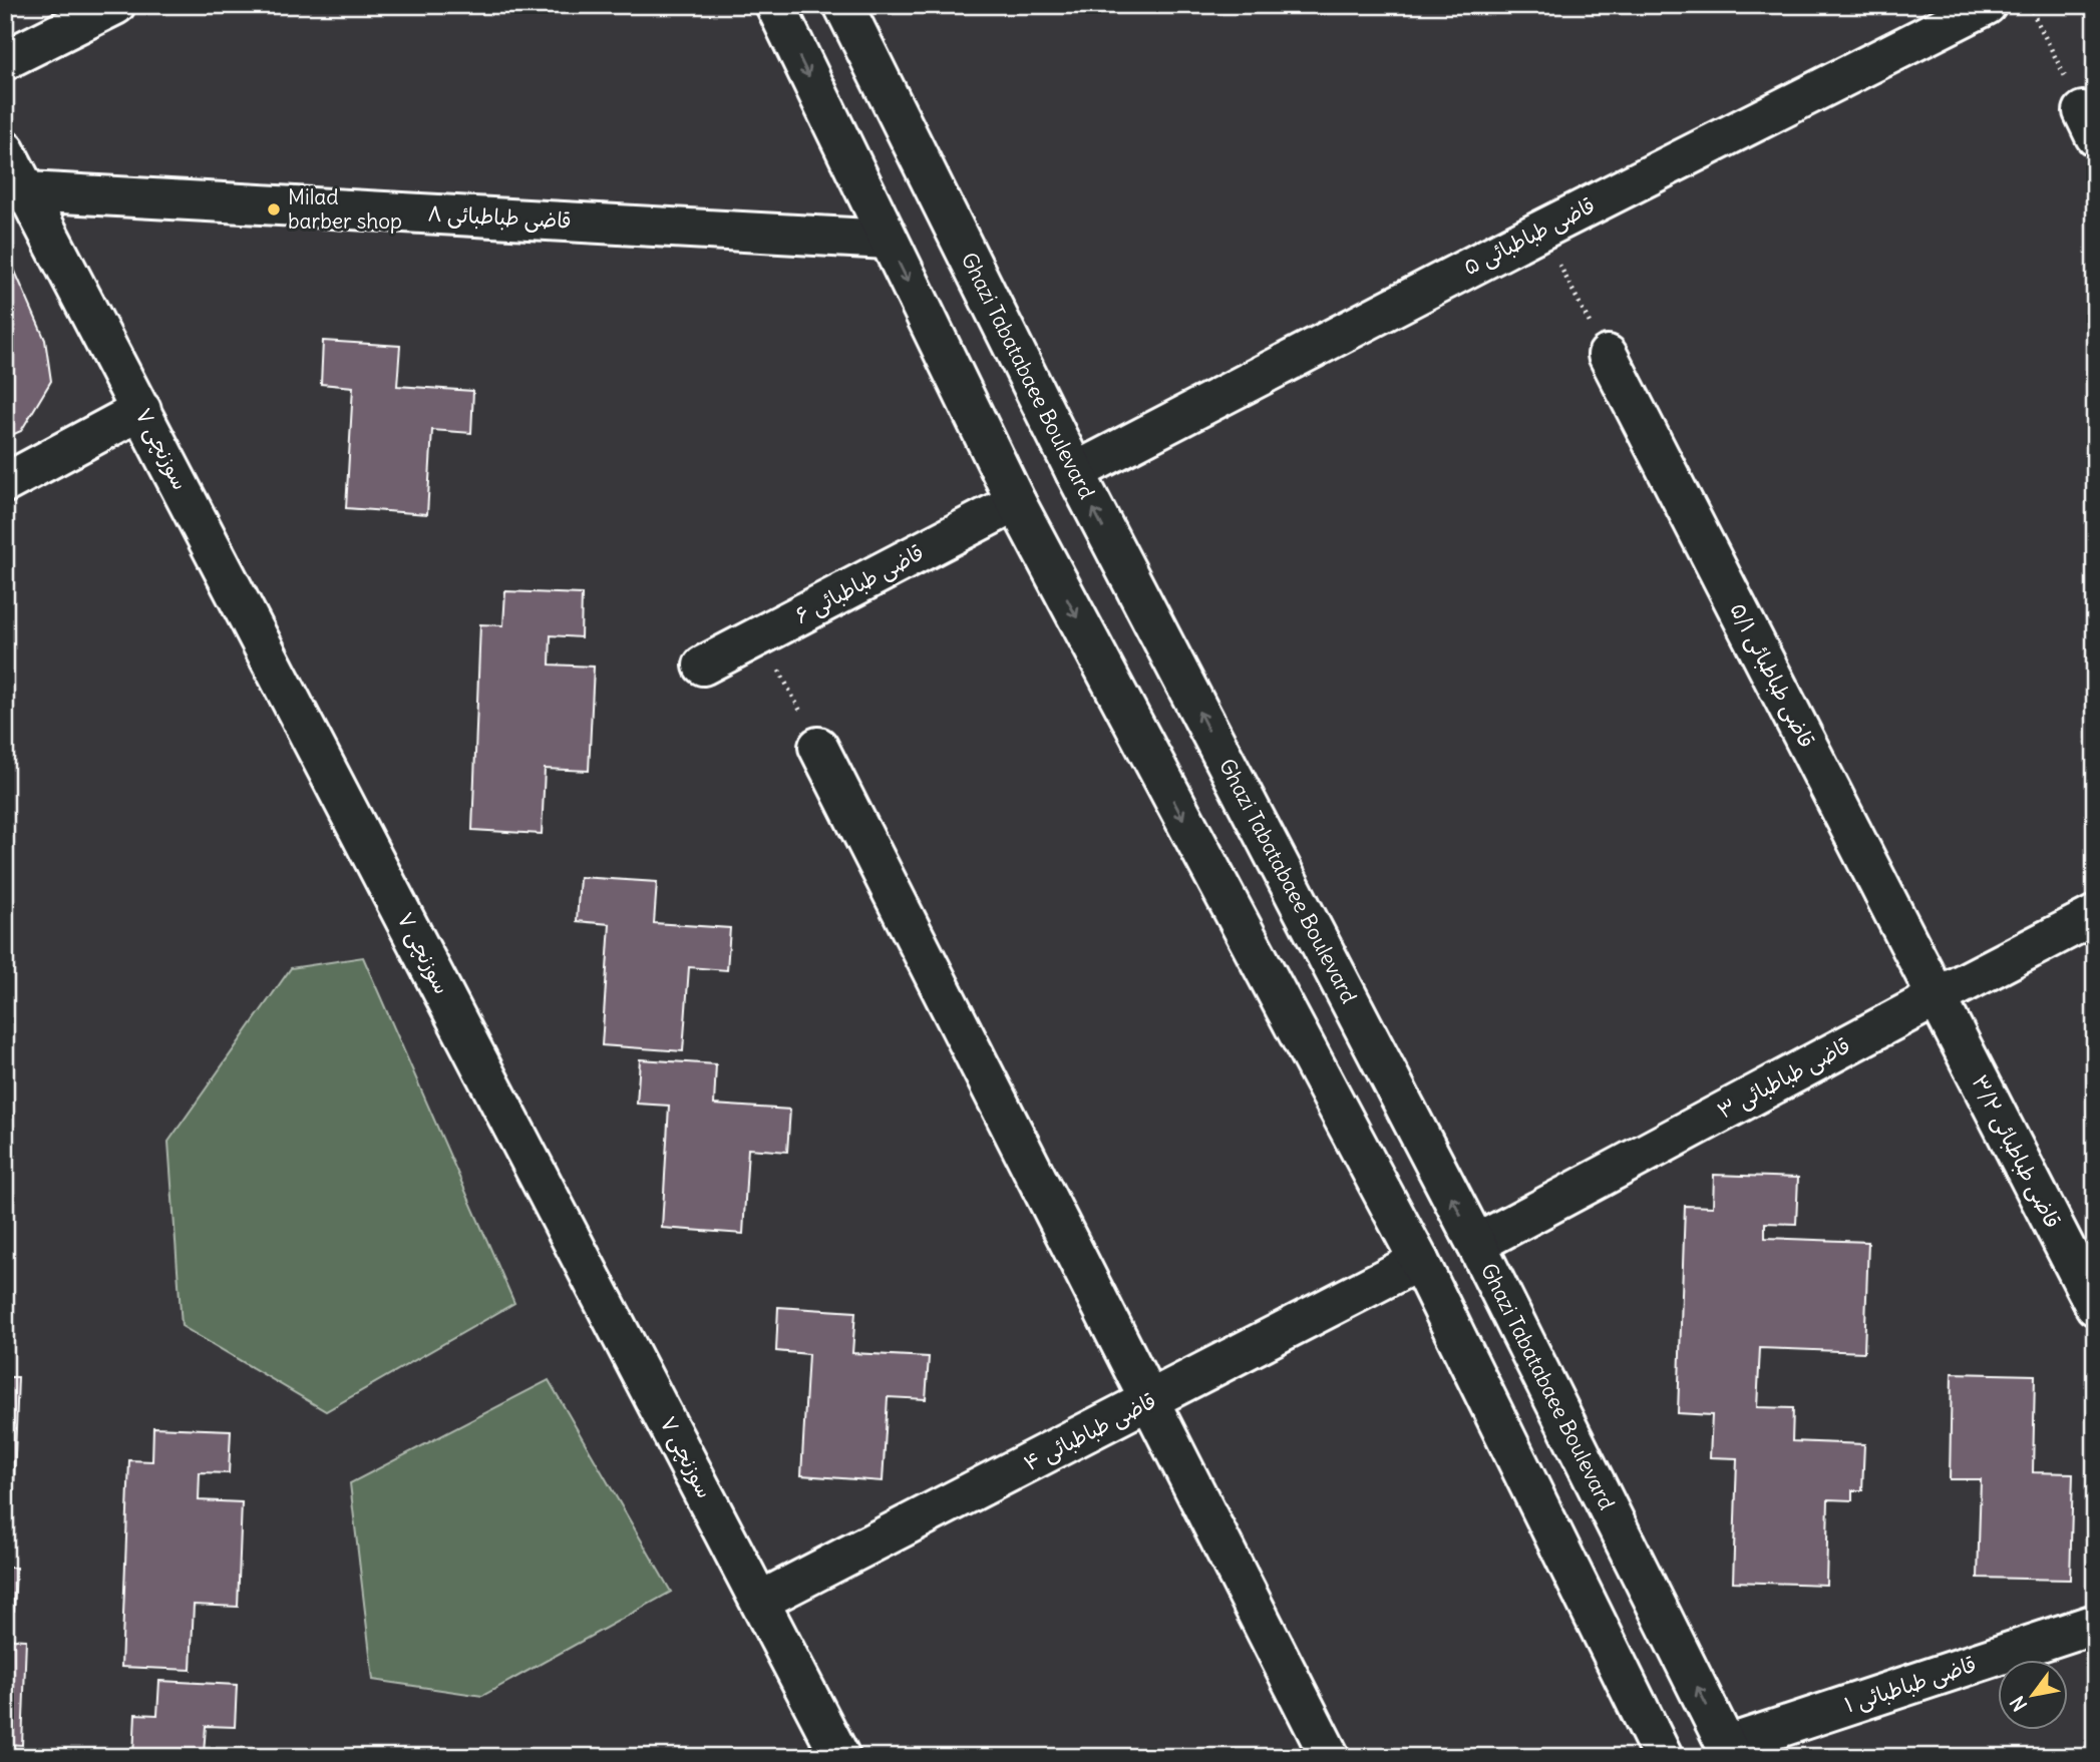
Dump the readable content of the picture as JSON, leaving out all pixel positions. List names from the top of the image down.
{
  "streets": {
    "street": [
      "قاضی طباطبائی ۸",
      "قاضی طباطبائی ۵",
      "Ghazi Tabatabaee Boulevard",
      "سوزنچی ۷",
      "قاضی طباطبائی ۶",
      "قاضی طباطبائی ۵/۱",
      "قاضی طباطبائی ۳",
      "قاضی طباطبائی ۳/۲",
      "قاضی طباطبائی ۴",
      "قاضی طباطبائی ۱"
    ]
  },
  "crossings": [
    ["قاضی طباطبائی ۸", "سوزنچی ۷"],
    ["قاضی طباطبائی ۵", "Ghazi Tabatabaee Boulevard"],
    ["Ghazi Tabatabaee Boulevard", "قاضی طباطبائی ۳"],
    ["Ghazi Tabatabaee Boulevard", "قاضی طباطبائی ۱"],
    ["سوزنچی ۷", "قاضی طباطبائی ۴"],
    ["قاضی طباطبائی ۵/۱", "قاضی طباطبائی ۳"],
    ["قاضی طباطبائی ۵/۱", "قاضی طباطبائی ۳/۲"],
    ["قاضی طباطبائی ۳", "قاضی طباطبائی ۳/۲"]
  ],
  "places": ["Milad barber shop"],
  "north": "bottom left"
}
